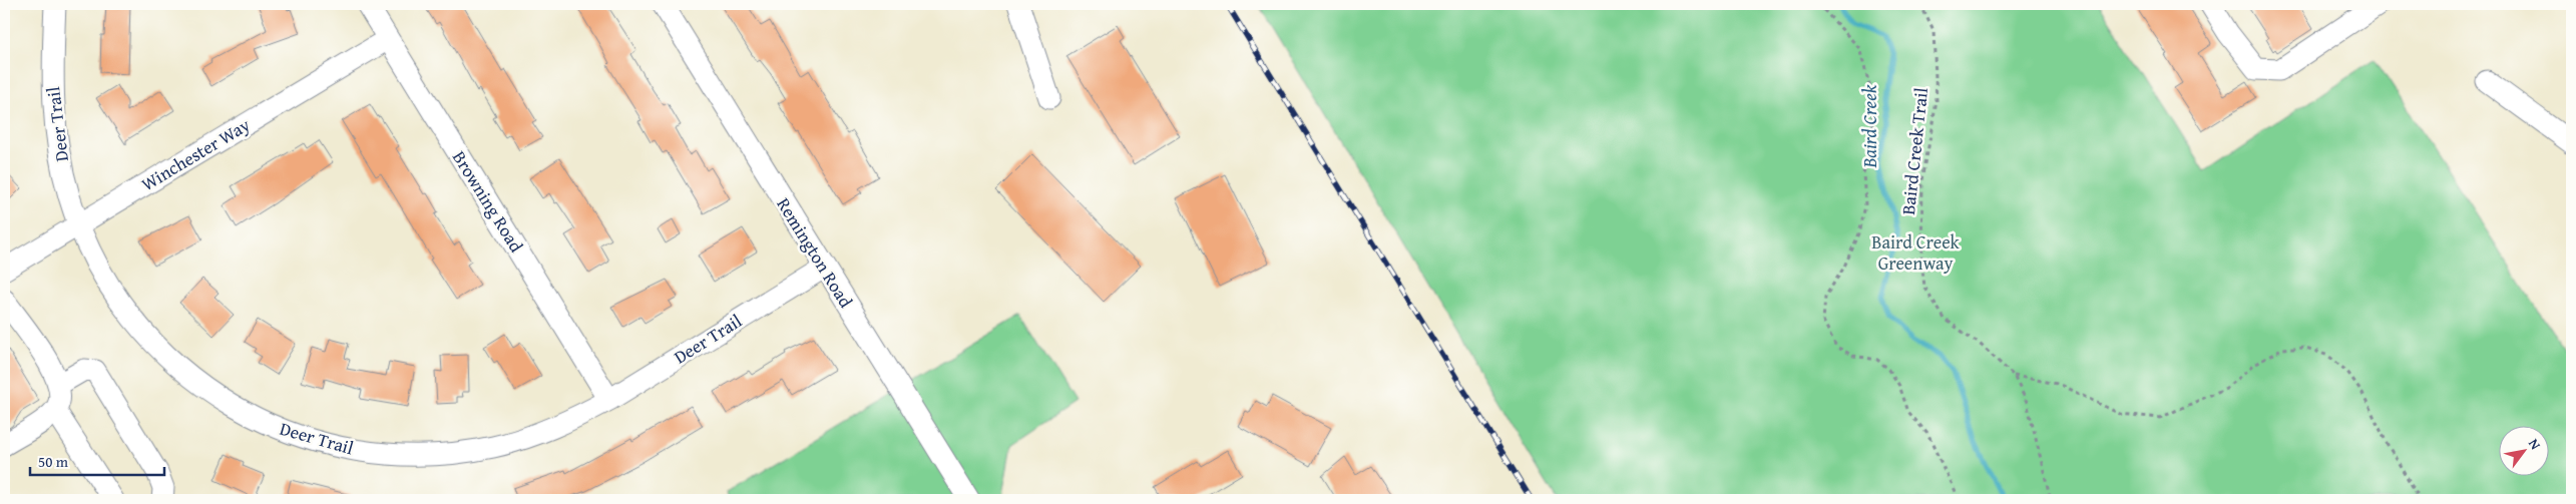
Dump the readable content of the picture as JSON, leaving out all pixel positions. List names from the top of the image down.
{
  "streets": {
    "street": [
      "Deer Trail",
      "Winchester Way",
      "Browning Road",
      "Remington Road"
    ],
    "path": ["Baird Creek Trail"]
  },
  "crossings": [
    ["Deer Trail", "Winchester Way"],
    ["Deer Trail", "Browning Road"],
    ["Deer Trail", "Remington Road"],
    ["Winchester Way", "Browning Road"]
  ],
  "water": ["Baird Creek"],
  "parks": ["Baird Creek Greenway"],
  "scale_bar": "50 m",
  "north": "top right"
}
